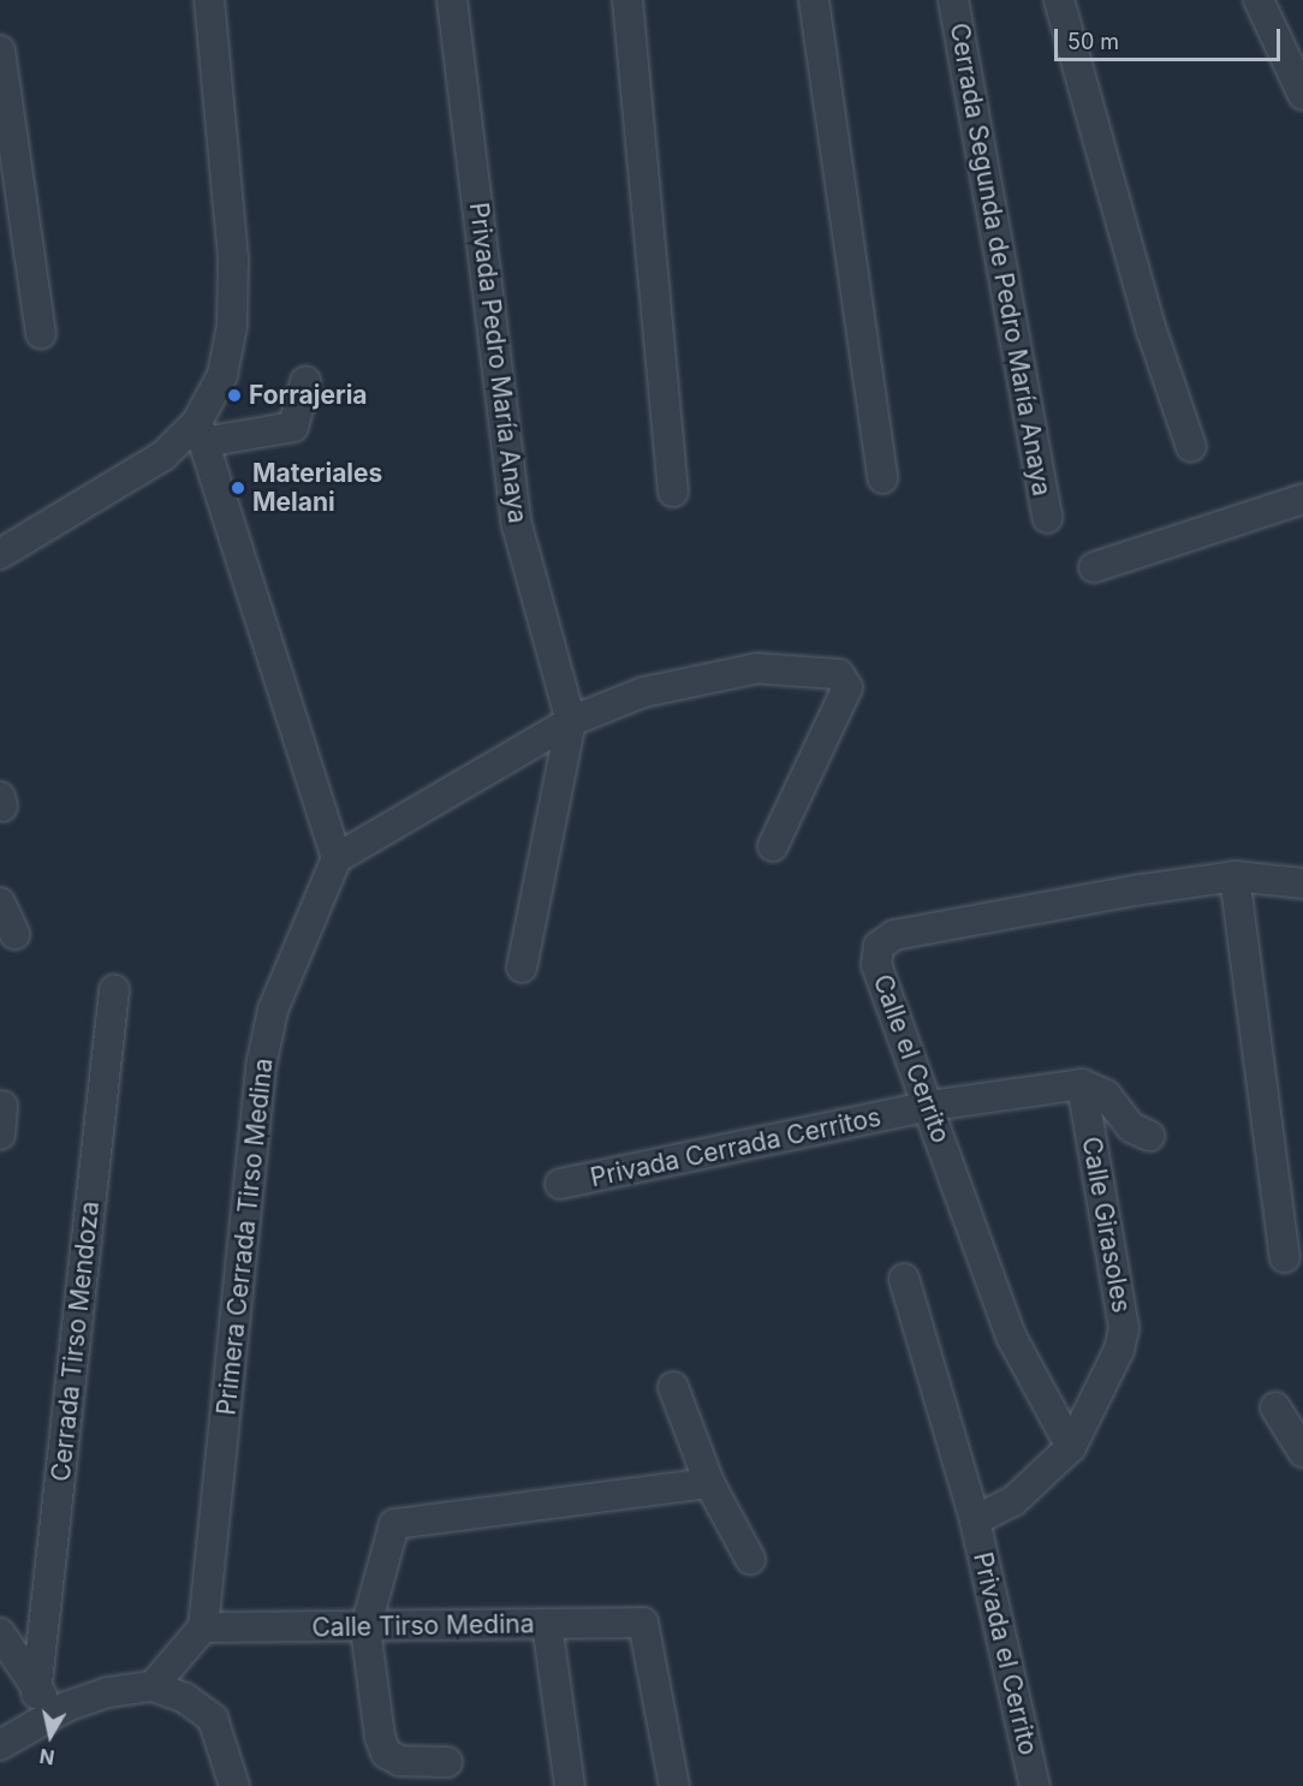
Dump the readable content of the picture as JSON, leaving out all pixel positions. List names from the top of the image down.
{
  "streets": {
    "street": [
      "Cerrada Segunda de Pedro María Anaya",
      "Privada Pedro María Anaya",
      "Calle el Cerrito",
      "Privada Cerrada Cerritos",
      "Calle Girasoles",
      "Primera Cerrada Tirso Medina",
      "Cerrada Tirso Mendoza",
      "Calle Tirso Medina",
      "Privada el Cerrito"
    ]
  },
  "crossings": [
    ["Calle el Cerrito", "Privada Cerrada Cerritos"],
    ["Calle el Cerrito", "Calle Girasoles"],
    ["Privada Cerrada Cerritos", "Calle Girasoles"],
    ["Calle Girasoles", "Privada el Cerrito"],
    ["Primera Cerrada Tirso Medina", "Calle Tirso Medina"]
  ],
  "places": ["Forrajeria", "Materiales Melani"],
  "scale_bar": "50 m",
  "north": "bottom"
}
